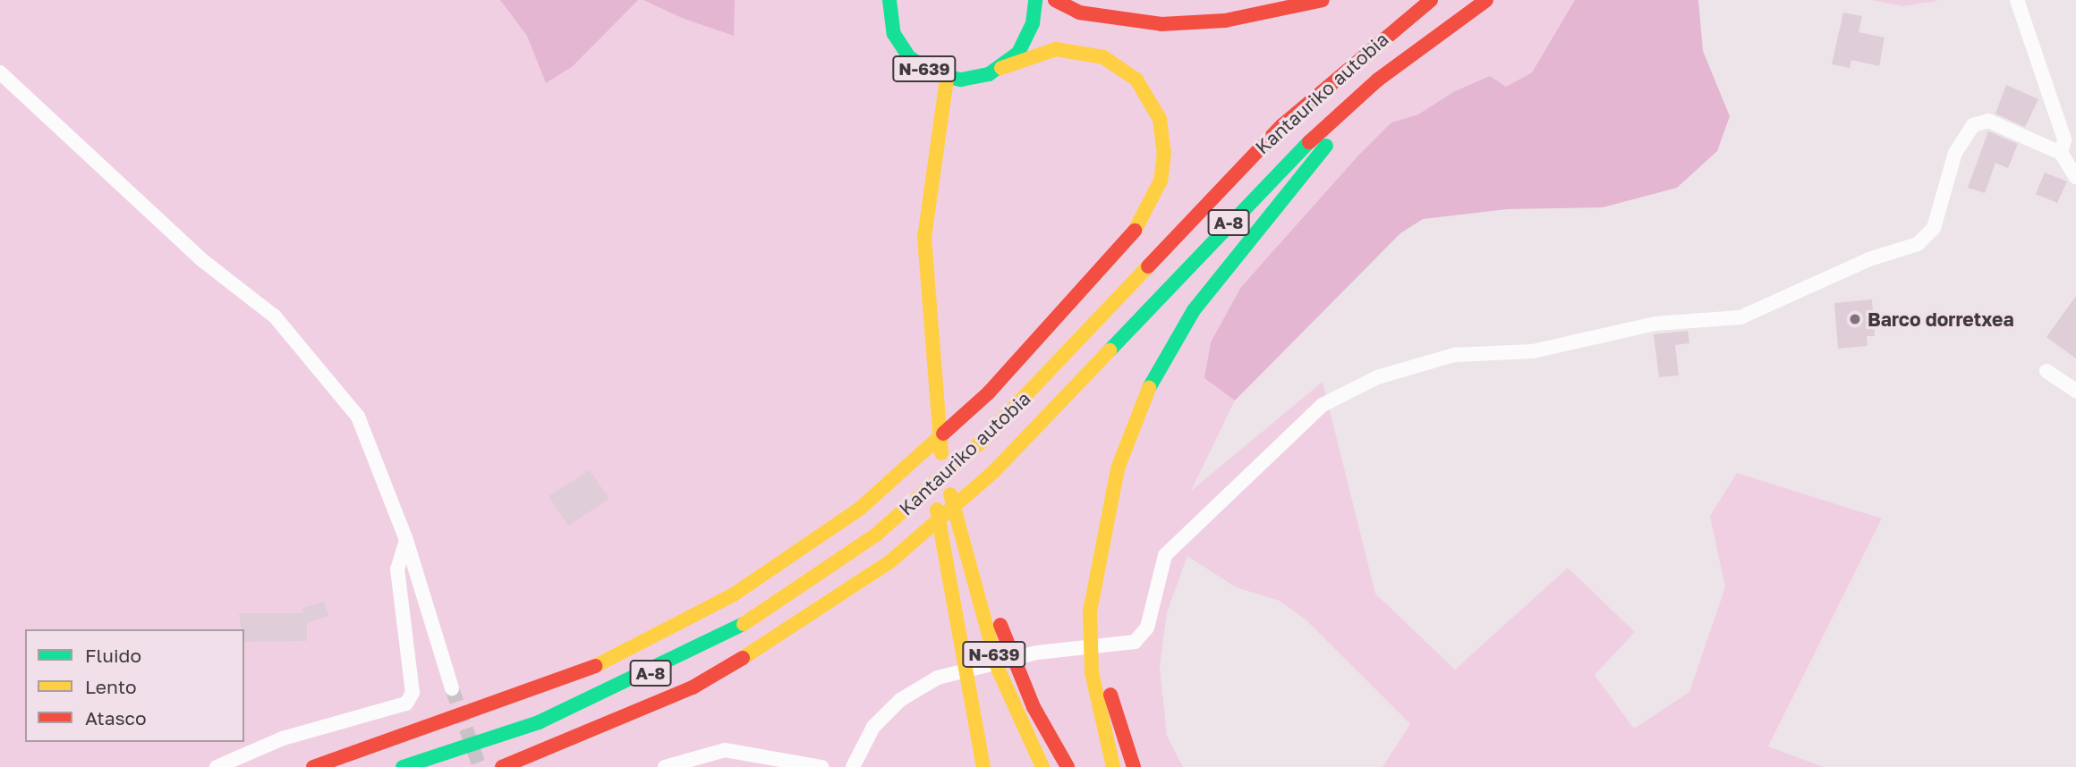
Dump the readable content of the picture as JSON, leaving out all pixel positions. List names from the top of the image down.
{
  "streets": {
    "highway": ["N-639", "Kantauriko autobia", "A-8"]
  },
  "places": ["Barco dorretxea"],
  "legend": ["Fluido", "Lento", "Atasco"]
}
